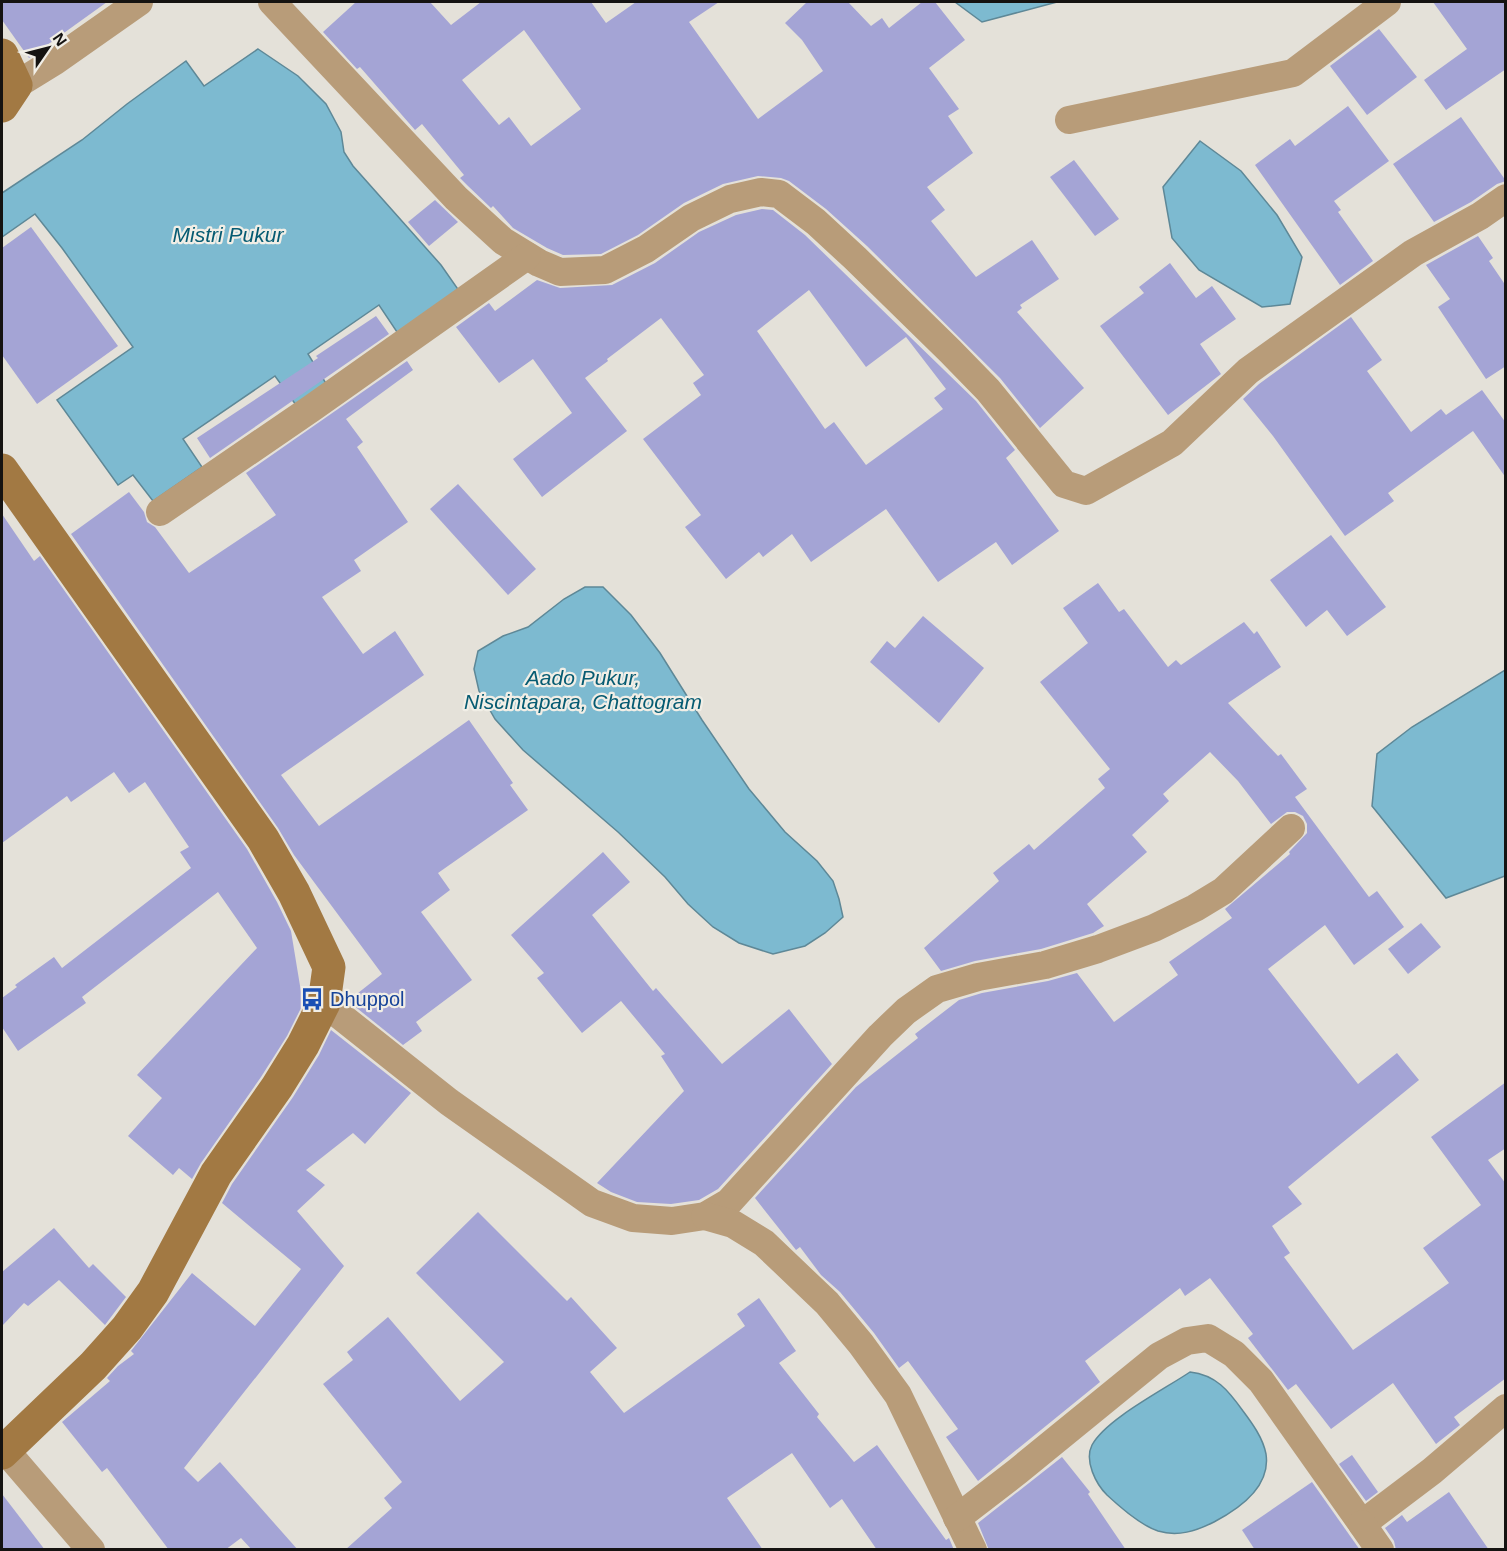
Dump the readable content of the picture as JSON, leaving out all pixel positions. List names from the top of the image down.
{
  "water": ["Mistri Pukur", "Aado Pukur, Niscintapara, Chattogram"],
  "places": {
    "bus stop": ["Dhuppol"]
  },
  "north": "top right"
}
